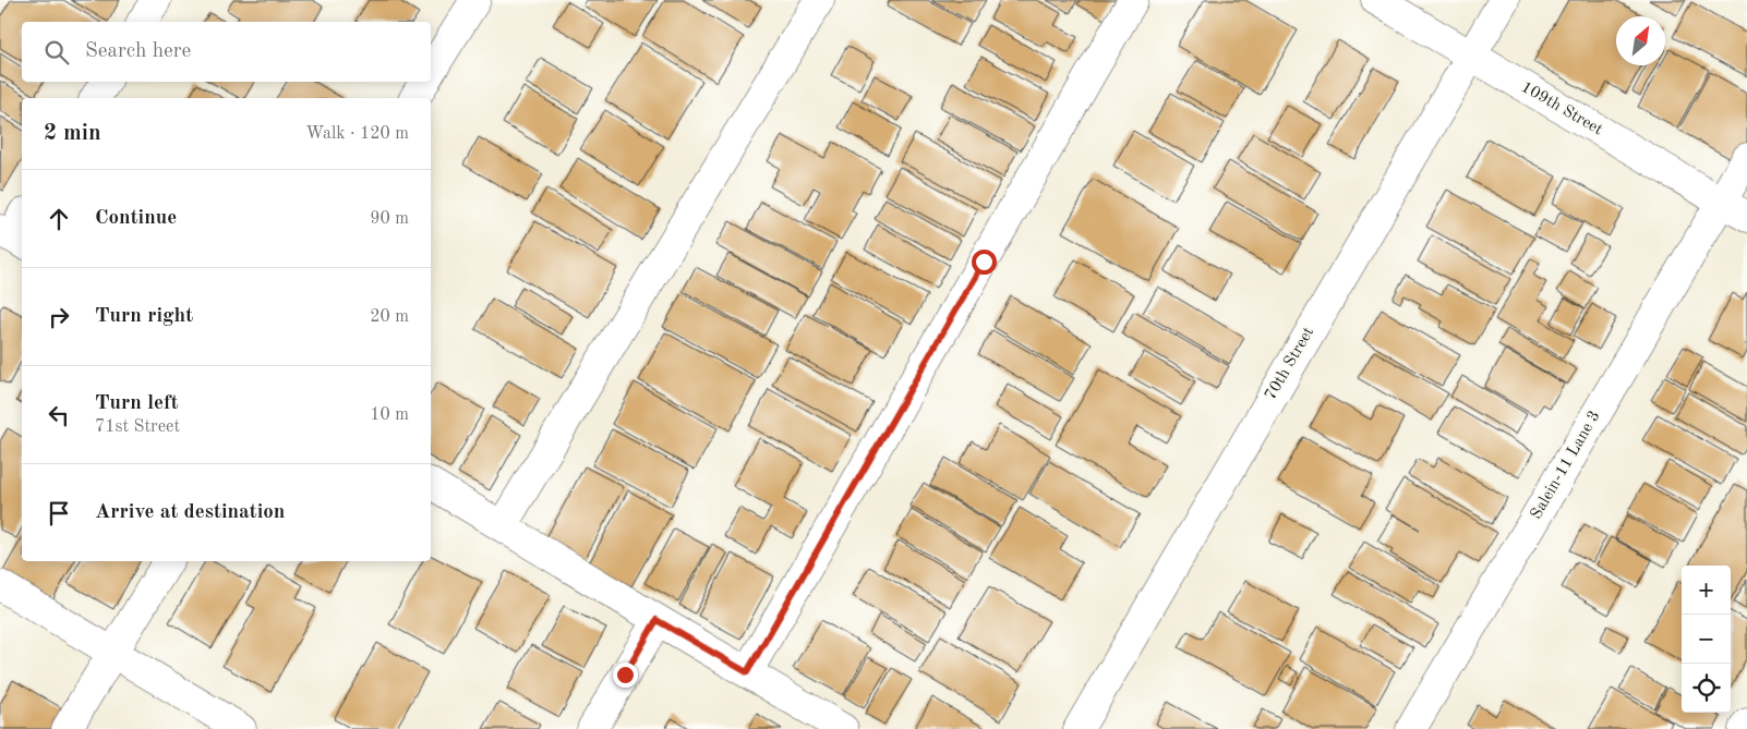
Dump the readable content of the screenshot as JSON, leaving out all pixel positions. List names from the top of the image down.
{
  "streets": {
    "street": ["109th Street", "70th Street", "Salein-11 Lane 3"]
  },
  "crossings": [
    ["109th Street", "70th Street"],
    ["109th Street", "Salein-11 Lane 3"]
  ],
  "north": "top right",
  "page": {
    "search": "Search here",
    "heading": ["2 min", "Walk · 120 m"],
    "list": [
      ["Continue", "90 m"],
      ["Turn right", "20 m"],
      ["Turn left", "71st Street", "10 m"],
      "Arrive at destination"
    ],
    "map_buttons": ["+", "−"]
  }
}
